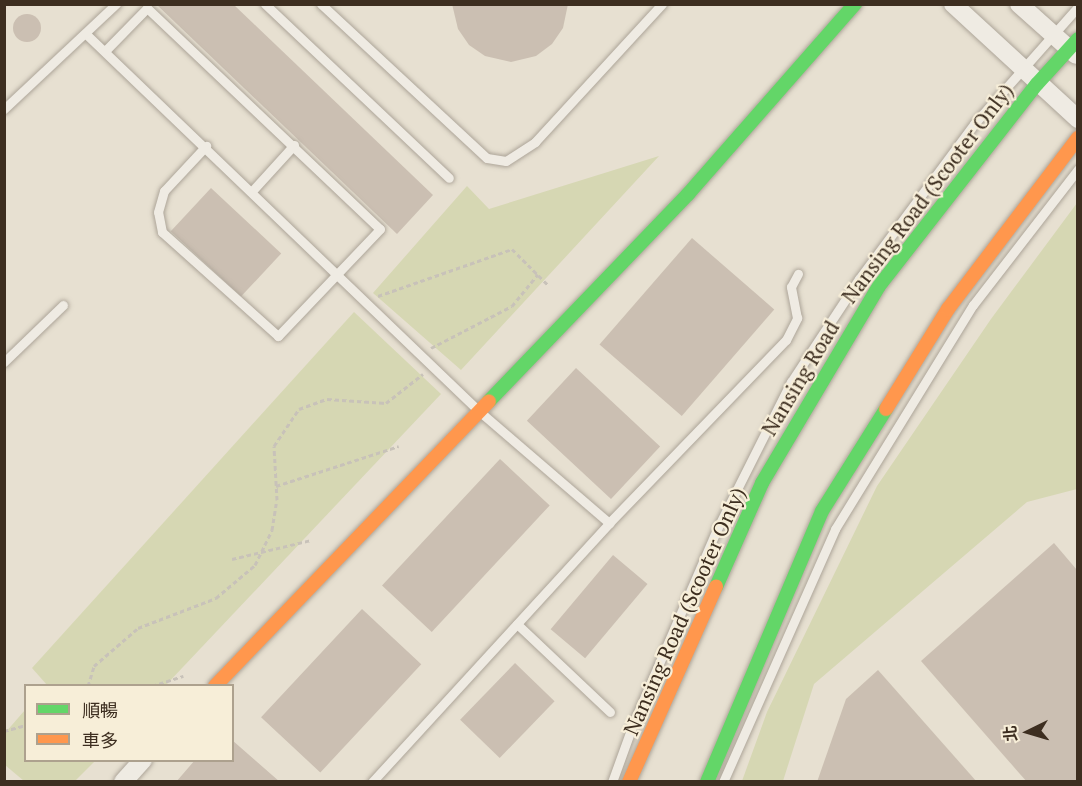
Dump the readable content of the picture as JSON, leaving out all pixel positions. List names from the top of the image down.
{
  "streets": {
    "street": ["Nansing Road"],
    "lane": ["Nansing Road (Scooter Only)"]
  },
  "legend": ["順暢", "車多"],
  "north": "left"
}
